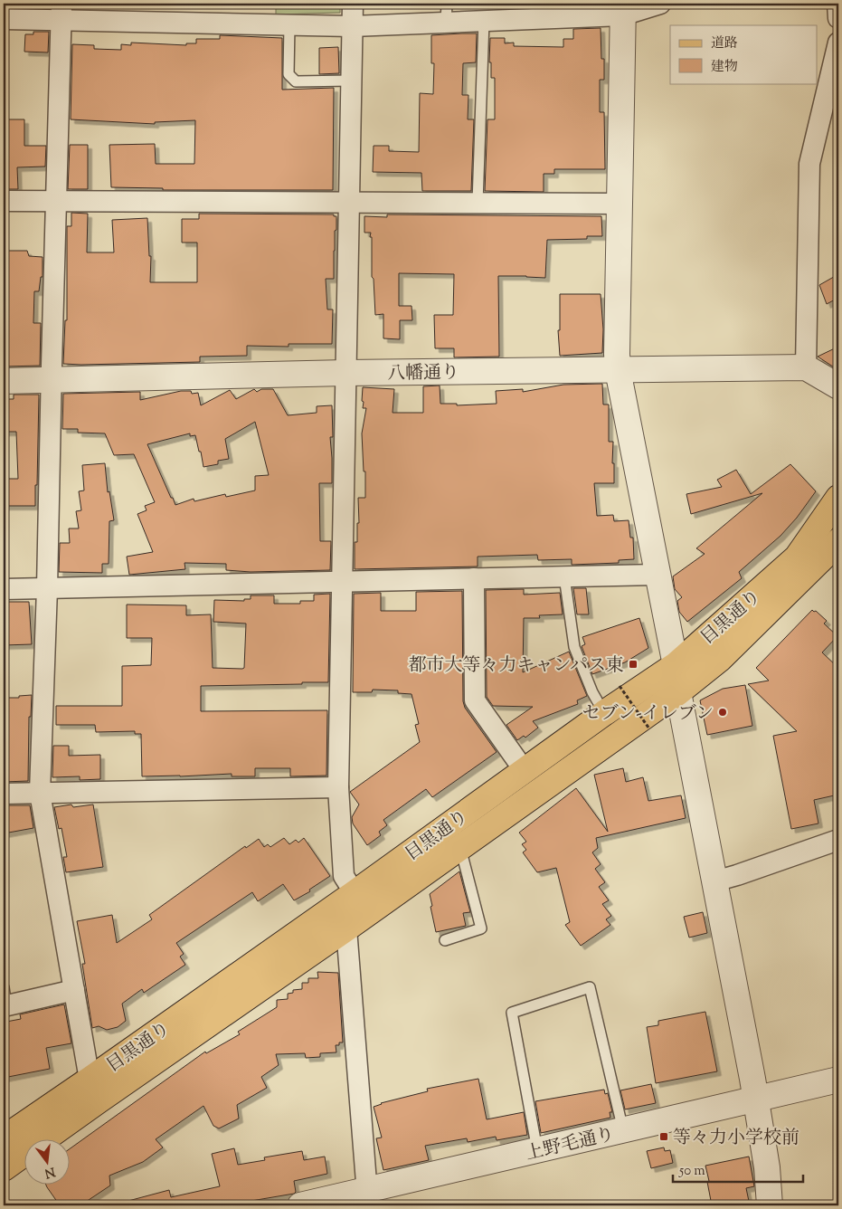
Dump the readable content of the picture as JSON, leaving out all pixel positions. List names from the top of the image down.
{
  "streets": {
    "main road": ["目黒通り"],
    "street": ["八幡通り", "上野毛通り"]
  },
  "places": {
    "transit": ["都市大等々力キャンパス東", "等々力小学校前"],
    "other": ["セブン-イレブン"]
  },
  "legend": ["道路", "建物"],
  "scale_bar": "50 m",
  "north": "bottom"
}
